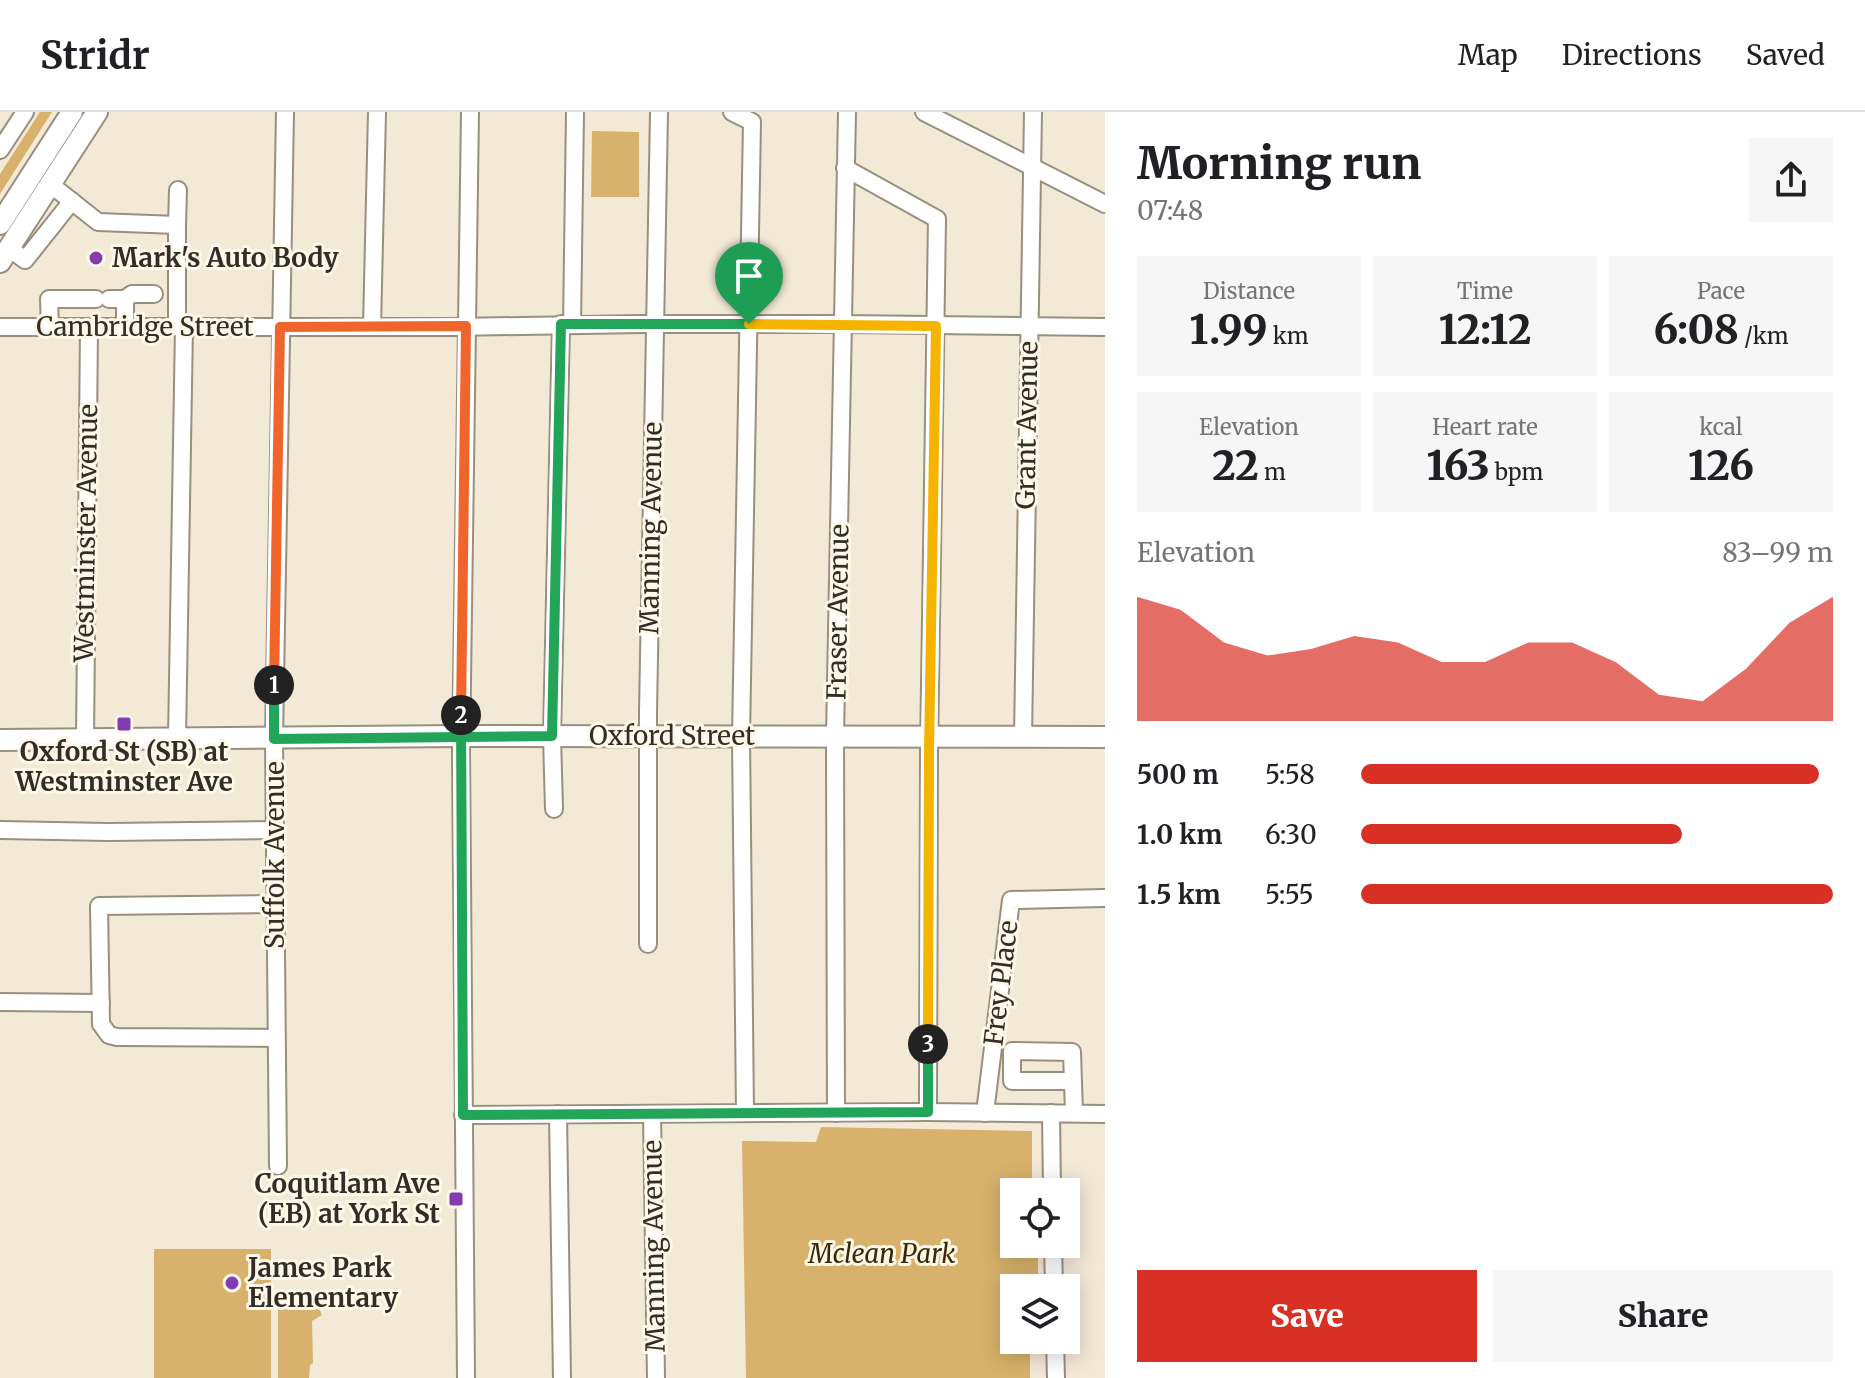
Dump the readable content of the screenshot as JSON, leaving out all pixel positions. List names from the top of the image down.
{
  "streets": {
    "main road": ["Oxford Street"],
    "street": [
      "Cambridge Street",
      "Grant Avenue",
      "Manning Avenue",
      "Westminster Avenue",
      "Fraser Avenue",
      "Suffolk Avenue",
      "Frey Place"
    ]
  },
  "crossings": [
    ["Cambridge Street", "Grant Avenue"],
    ["Cambridge Street", "Manning Avenue"],
    ["Cambridge Street", "Westminster Avenue"],
    ["Cambridge Street", "Fraser Avenue"],
    ["Cambridge Street", "Suffolk Avenue"],
    ["Grant Avenue", "Oxford Street"],
    ["Manning Avenue", "Oxford Street"],
    ["Westminster Avenue", "Oxford Street"],
    ["Fraser Avenue", "Oxford Street"],
    ["Oxford Street", "Suffolk Avenue"]
  ],
  "parks": ["Mclean Park"],
  "places": {
    "other": ["Mark's Auto Body", "James Park Elementary"],
    "transit": ["Oxford St (SB) at Westminster Ave", "Coquitlam Ave (EB) at York St"]
  },
  "page": {
    "header": "Stridr",
    "nav": ["Map", "Directions", "Saved"],
    "heading": ["Morning run", "07:48"],
    "stats": [
      ["Distance", "1.99 km"],
      ["Time", "12:12"],
      ["Pace", "6:08 /km"],
      ["Elevation", "22 m"],
      ["Heart rate", "163 bpm"],
      ["kcal", "126"]
    ],
    "chart": ["Elevation", "83–99 m"],
    "pins": ["1", "2", "3"],
    "list": [
      {
        "name": "500 m",
        "note": "5:58"
      },
      {
        "name": "1.0 km",
        "note": "6:30"
      },
      {
        "name": "1.5 km",
        "note": "5:55"
      }
    ],
    "buttons": ["Save", "Share"]
  }
}
